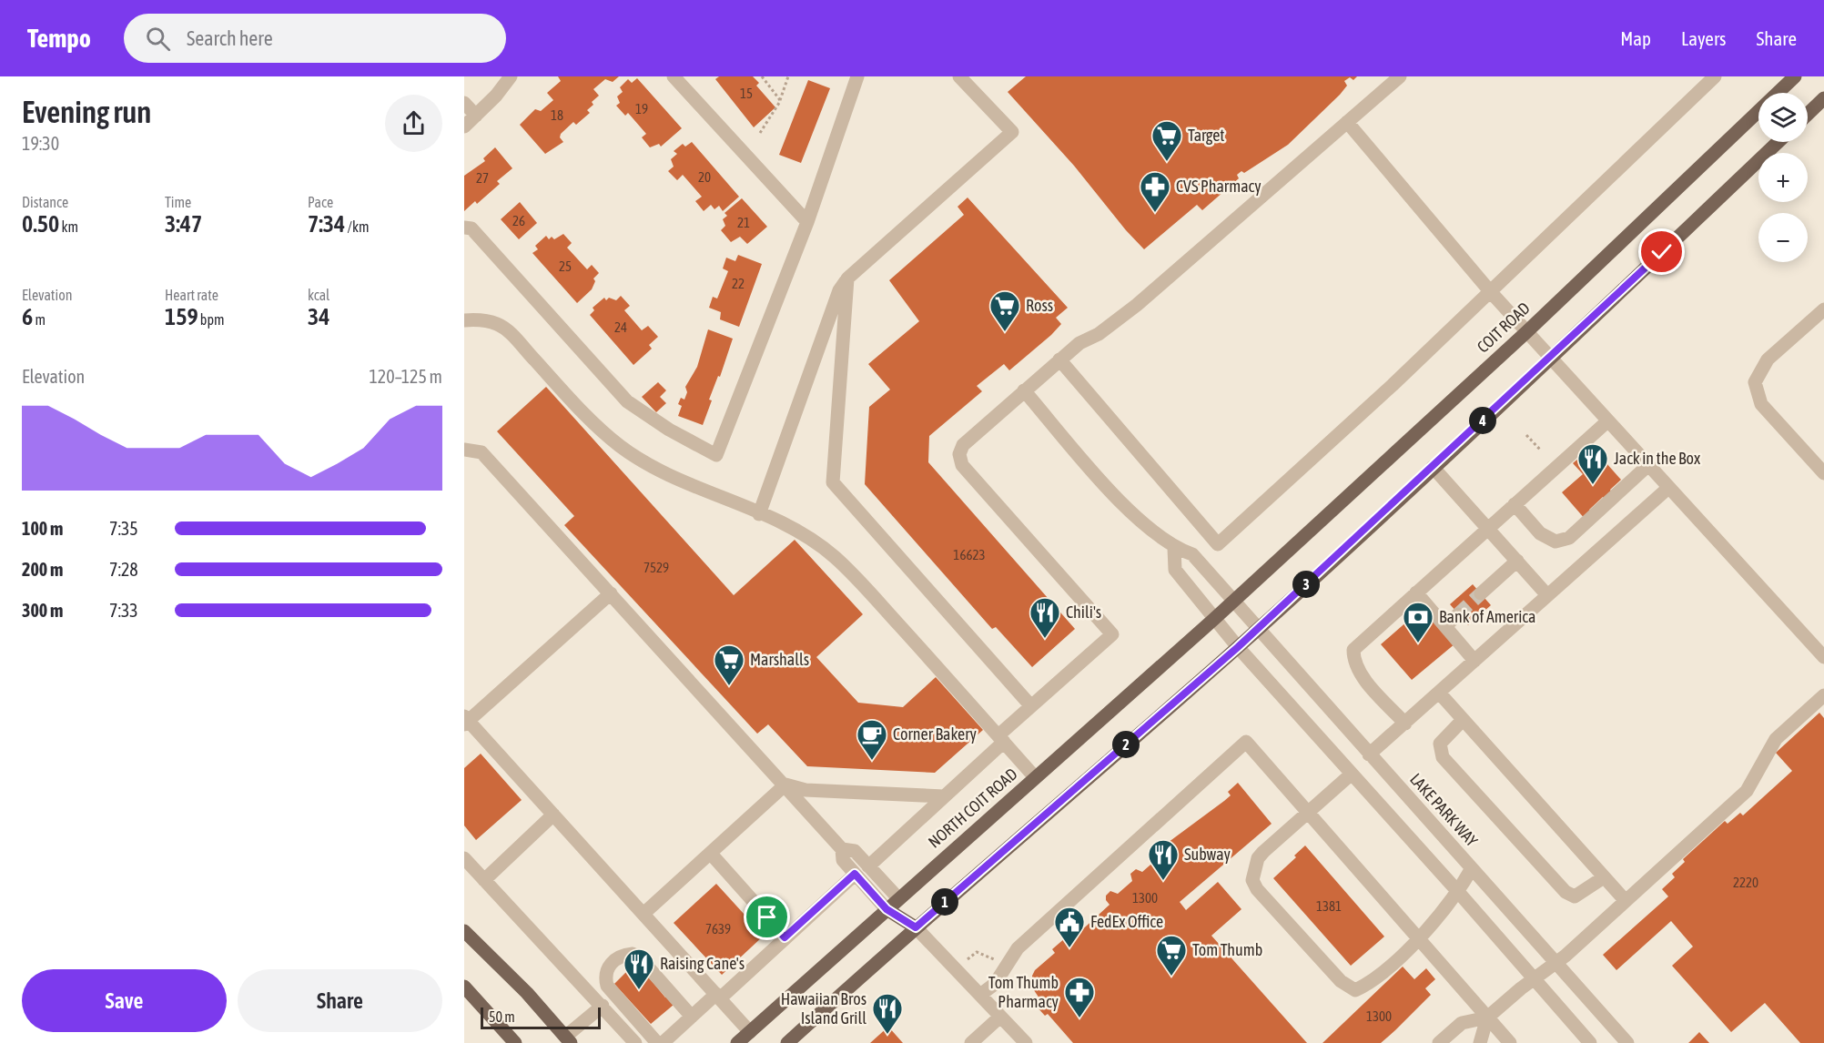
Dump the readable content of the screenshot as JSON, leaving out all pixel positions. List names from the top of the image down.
{
  "streets": {
    "main road": ["COIT ROAD", "NORTH COIT ROAD"],
    "street": ["LAKE PARK WAY"]
  },
  "crossings": [
    ["COIT ROAD", "NORTH COIT ROAD"],
    ["COIT ROAD", "LAKE PARK WAY"],
    ["NORTH COIT ROAD", "LAKE PARK WAY"]
  ],
  "places": {
    "supermarket": [
      "Target",
      "Ross",
      "Marshalls",
      "Tom Thumb"
    ],
    "pharmacy": ["CVS Pharmacy", "Tom Thumb Pharmacy"],
    "restaurant": [
      "Jack in the Box",
      "Chili's",
      "Subway",
      "Raising Cane's",
      "Hawaiian Bros Island Grill"
    ],
    "bank": ["Bank of America"],
    "cafe": ["Corner Bakery"],
    "public building": ["FedEx Office"]
  },
  "house_numbers": [
    "15",
    "19",
    "18",
    "20",
    "27",
    "26",
    "21",
    "25",
    "22",
    "24",
    "16623",
    "7529",
    "2220",
    "1300",
    "1381",
    "7639",
    "1300"
  ],
  "scale_bar": "50 m",
  "page": {
    "header": "Tempo",
    "search": "Search here",
    "nav": ["Map", "Layers", "Share"],
    "heading": ["Evening run", "19:30"],
    "map_buttons": ["+", "−"],
    "stats": [
      ["Distance", "0.50 km"],
      ["Time", "3:47"],
      ["Pace", "7:34 /km"],
      ["Elevation", "6 m"],
      ["Heart rate", "159 bpm"],
      ["kcal", "34"]
    ],
    "chart": ["Elevation", "120–125 m"],
    "pins": [
      "4",
      "3",
      "2",
      "1"
    ],
    "list": [
      {
        "name": "100 m",
        "note": "7:35"
      },
      {
        "name": "200 m",
        "note": "7:28"
      },
      {
        "name": "300 m",
        "note": "7:33"
      }
    ],
    "buttons": ["Save", "Share"],
    "scale": "50 m"
  }
}
